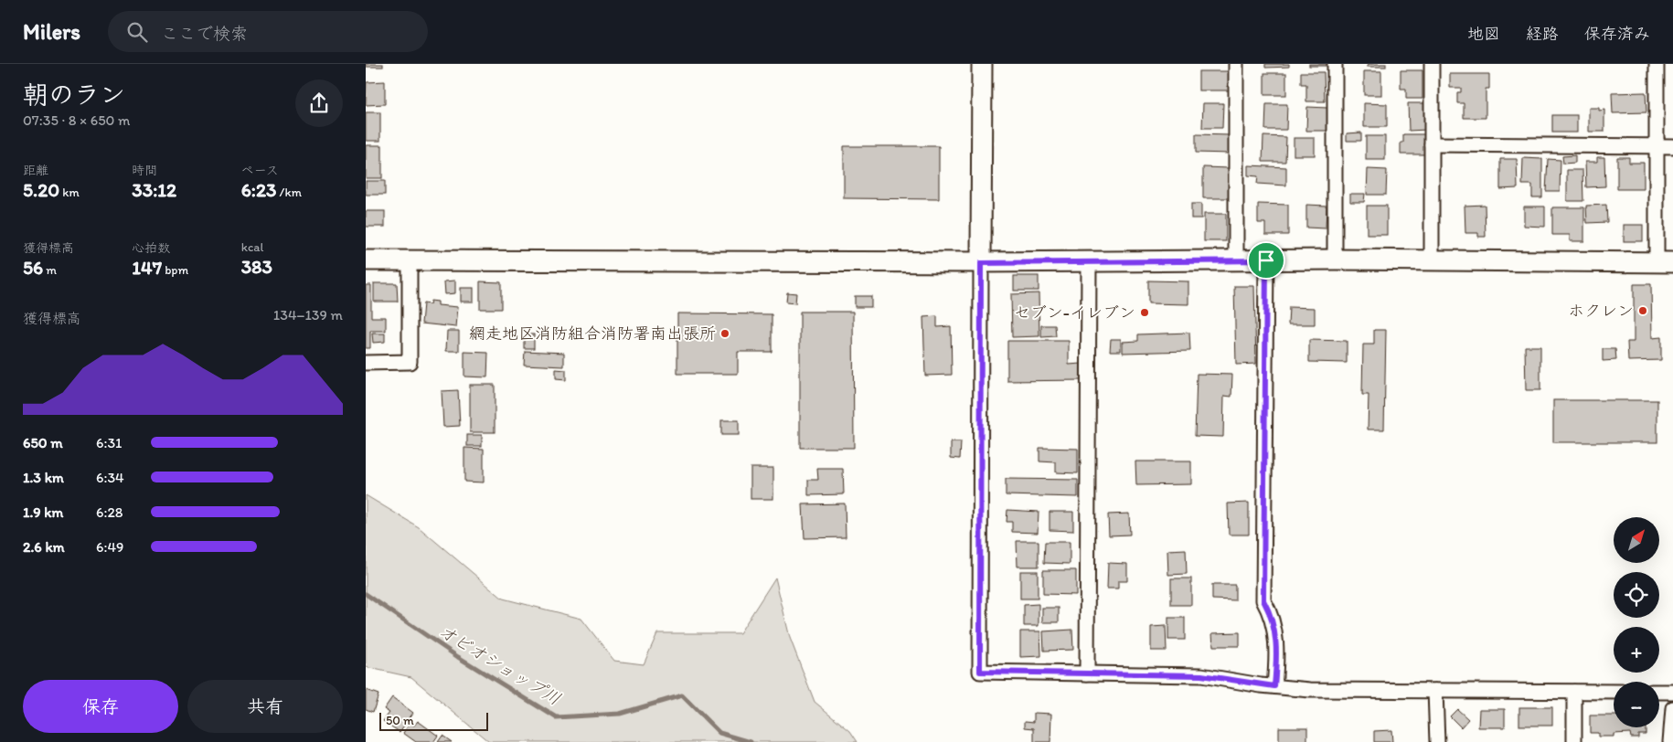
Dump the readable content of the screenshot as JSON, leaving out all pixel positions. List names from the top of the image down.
{
  "water": ["オビオショップ川"],
  "places": ["ホクレン", "セブン-イレブン", "網走地区消防組合消防署南出張所"],
  "scale_bar": "50 m",
  "north": "top right",
  "page": {
    "header": "Milers",
    "search": "ここで検索",
    "nav": ["地図", "経路", "保存済み"],
    "heading": ["朝のラン", "07:35 · 8 × 650 m"],
    "stats": [
      ["距離", "5.20 km"],
      ["時間", "33:12"],
      ["ペース", "6:23 /km"],
      ["獲得標高", "56 m"],
      ["心拍数", "147 bpm"],
      ["kcal", "383"]
    ],
    "chart": ["獲得標高", "134–139 m"],
    "list": [
      {
        "name": "650 m",
        "note": "6:31"
      },
      {
        "name": "1.3 km",
        "note": "6:34"
      },
      {
        "name": "1.9 km",
        "note": "6:28"
      },
      {
        "name": "2.6 km",
        "note": "6:49"
      }
    ],
    "map_buttons": ["+", "−"],
    "buttons": ["保存", "共有"],
    "scale": "50 m"
  }
}
